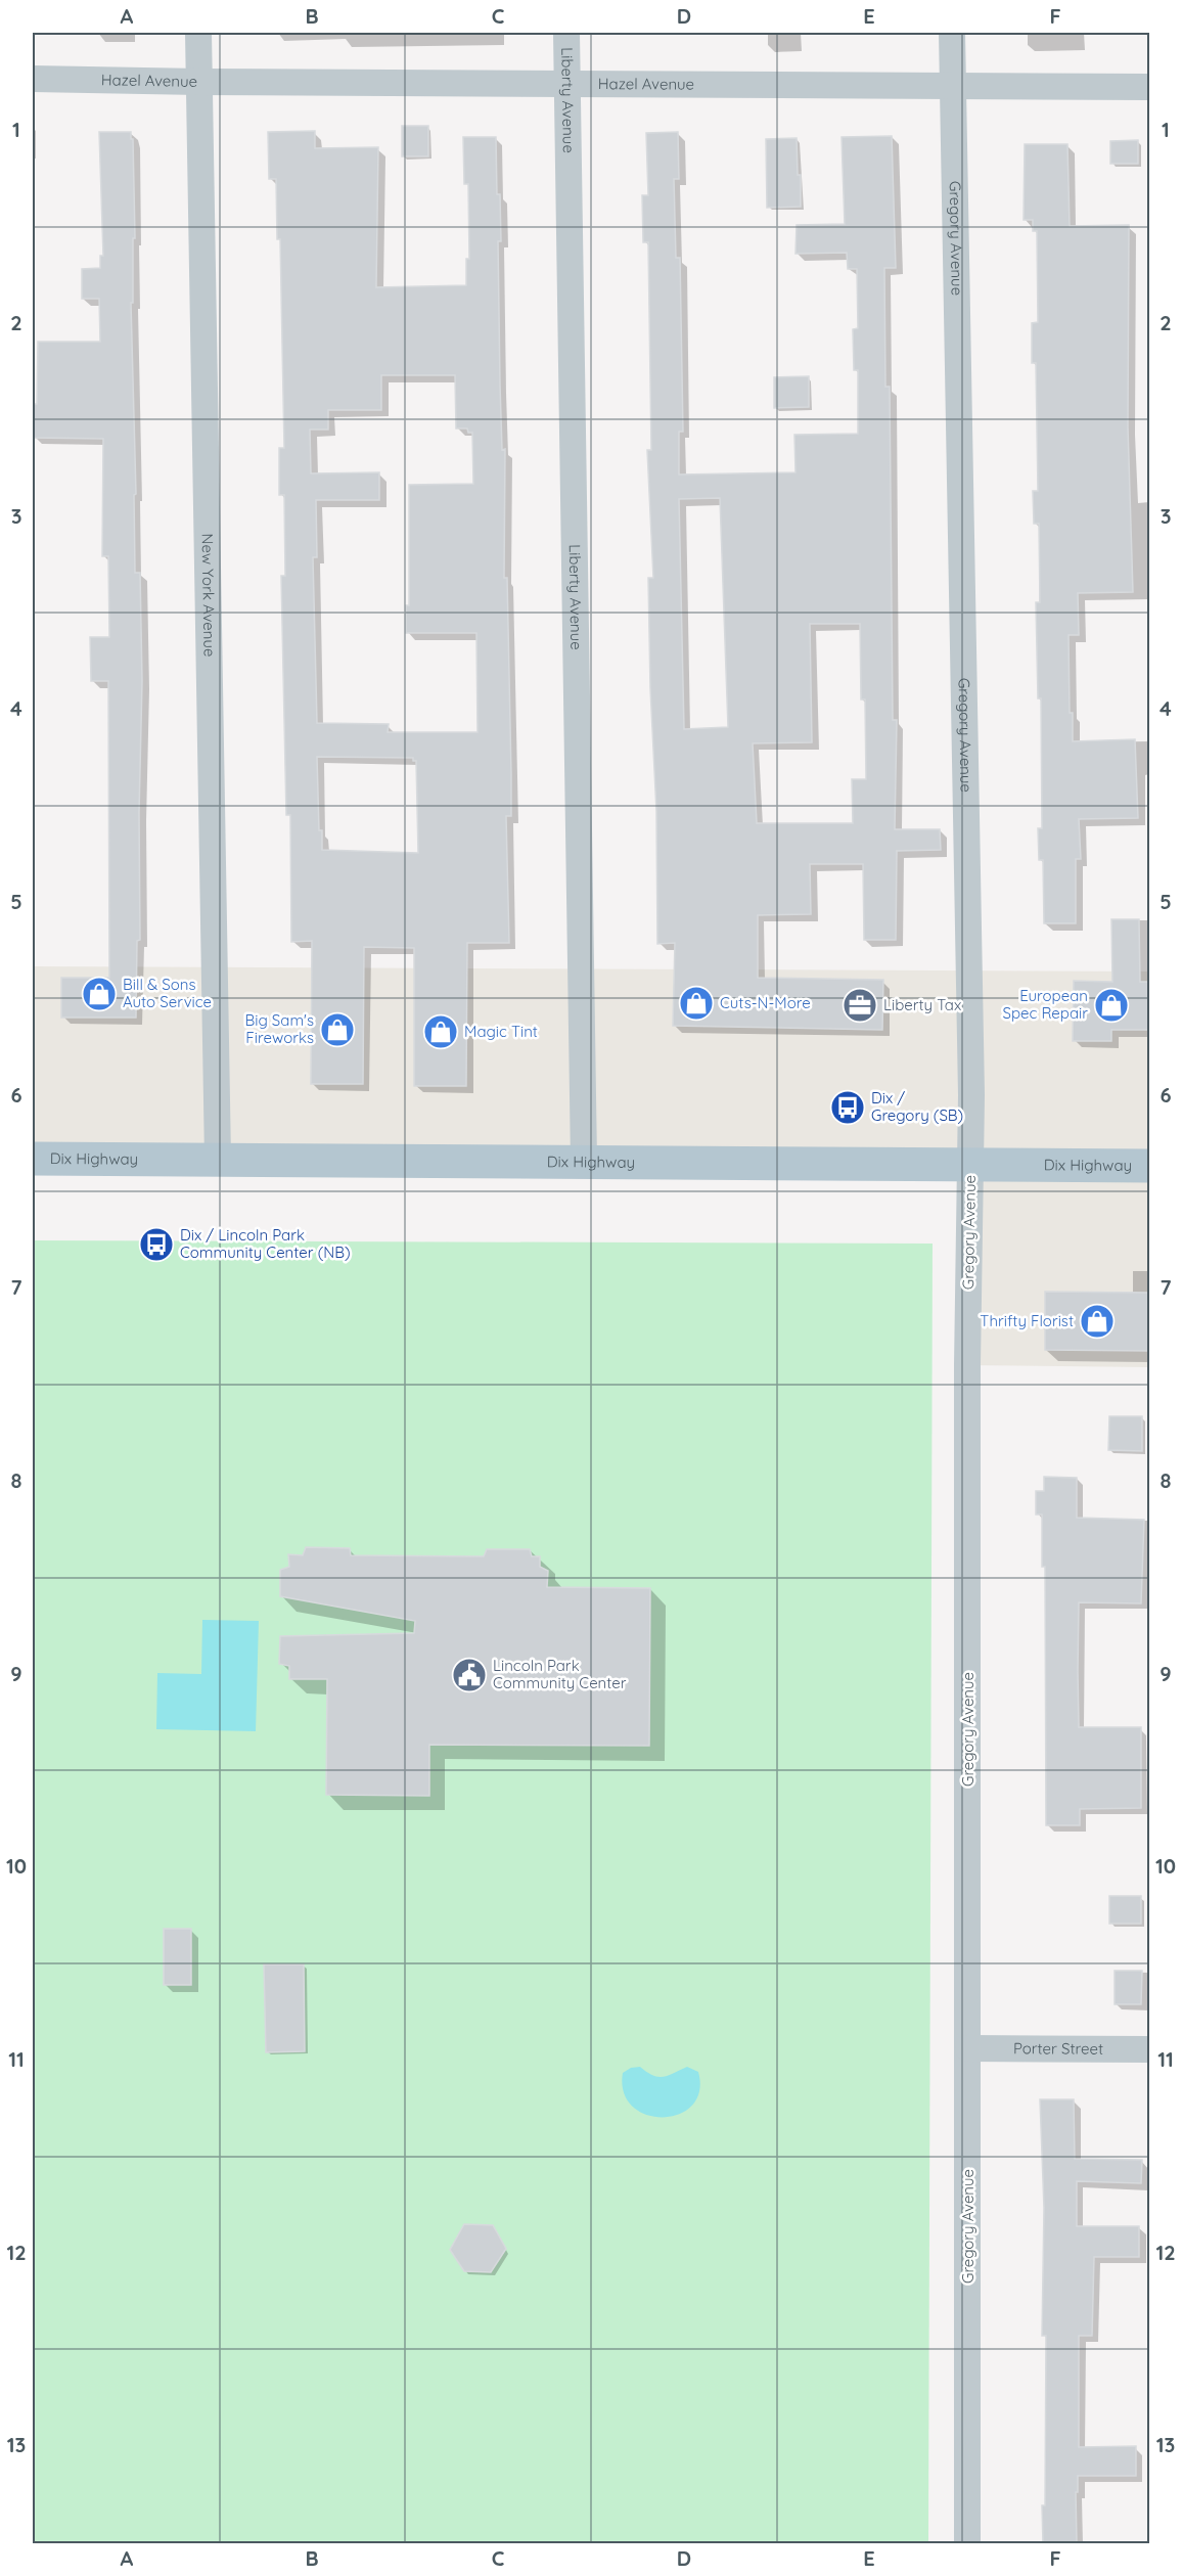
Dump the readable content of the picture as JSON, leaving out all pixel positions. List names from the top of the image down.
{
  "streets": {
    "main road": ["Dix Highway"],
    "street": [
      "Hazel Avenue",
      "Liberty Avenue",
      "Gregory Avenue",
      "New York Avenue",
      "Porter Street"
    ]
  },
  "crossings": [
    ["Hazel Avenue", "Liberty Avenue"],
    ["Hazel Avenue", "Gregory Avenue"],
    ["Hazel Avenue", "New York Avenue"],
    ["Liberty Avenue", "Dix Highway"],
    ["Gregory Avenue", "Dix Highway"],
    ["Gregory Avenue", "Porter Street"],
    ["New York Avenue", "Dix Highway"]
  ],
  "places": {
    "shop": [
      "Bill & Sons Auto Service",
      "Cuts-N-More",
      "European Spec Repair",
      "Big Sam's Fireworks",
      "Magic Tint",
      "Thrifty Florist"
    ],
    "office": ["Liberty Tax"],
    "bus stop": ["Dix / Gregory (SB)", "Dix / Lincoln Park Community Center (NB)"],
    "public building": ["Lincoln Park Community Center"]
  },
  "grid": {
    "columns": [
      "A",
      "B",
      "C",
      "D",
      "E",
      "F"
    ],
    "rows": [
      "1",
      "2",
      "3",
      "4",
      "5",
      "6",
      "7",
      "8",
      "9",
      "10",
      "11",
      "12",
      "13"
    ]
  }
}
